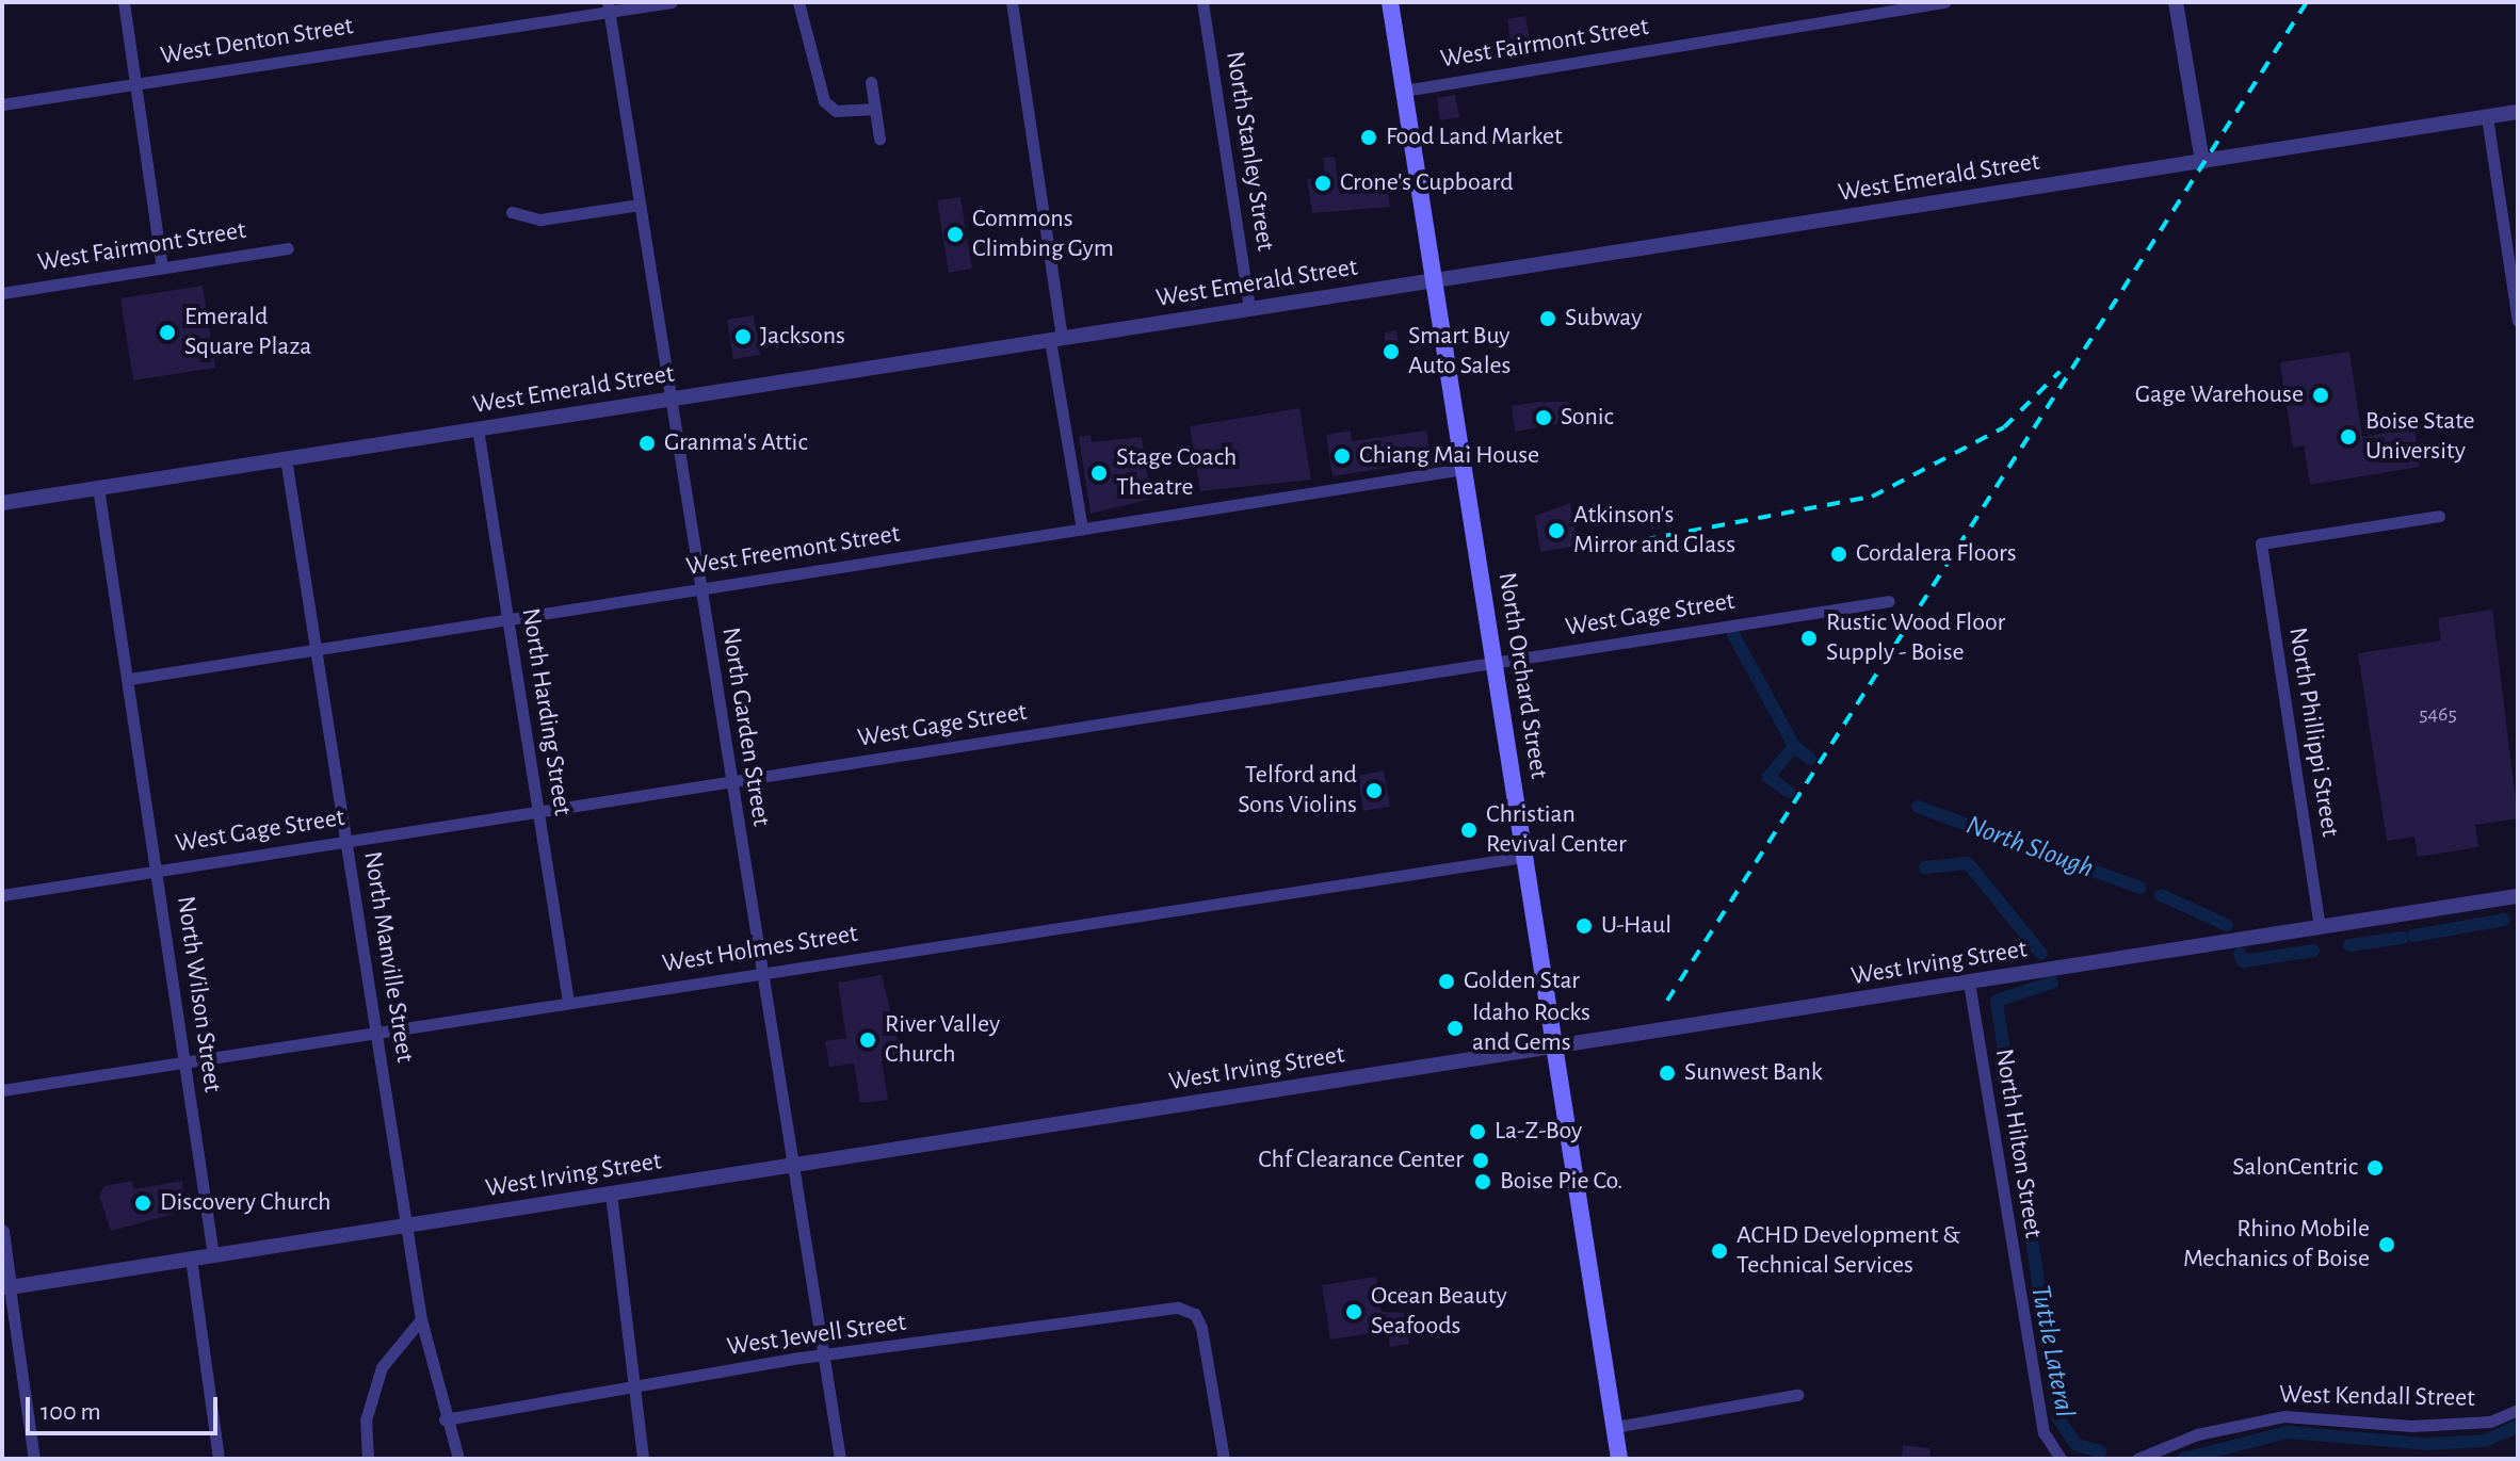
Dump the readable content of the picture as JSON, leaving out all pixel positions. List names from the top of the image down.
{
  "streets": {
    "main road": ["North Orchard Street"],
    "street": [
      "West Denton Street",
      "West Fairmont Street",
      "North Stanley Street",
      "West Emerald Street",
      "West Freemont Street",
      "West Gage Street",
      "North Harding Street",
      "North Garden Street",
      "North Phillippi Street",
      "West Holmes Street",
      "North Manville Street",
      "West Irving Street",
      "North Wilson Street",
      "North Hilton Street",
      "West Jewell Street",
      "West Kendall Street"
    ]
  },
  "crossings": [
    ["West Denton Street", "North Garden Street"],
    ["West Fairmont Street", "North Orchard Street"],
    ["North Stanley Street", "West Emerald Street"],
    ["West Emerald Street", "North Orchard Street"],
    ["West Emerald Street", "North Harding Street"],
    ["West Emerald Street", "North Garden Street"],
    ["West Emerald Street", "North Manville Street"],
    ["West Emerald Street", "North Wilson Street"],
    ["West Freemont Street", "North Orchard Street"],
    ["West Freemont Street", "North Harding Street"],
    ["West Freemont Street", "North Garden Street"],
    ["West Freemont Street", "North Manville Street"],
    ["West Freemont Street", "North Wilson Street"],
    ["West Gage Street", "North Orchard Street"],
    ["West Gage Street", "North Harding Street"],
    ["West Gage Street", "North Garden Street"],
    ["West Gage Street", "North Manville Street"],
    ["West Gage Street", "North Wilson Street"],
    ["North Orchard Street", "West Holmes Street"],
    ["North Orchard Street", "West Irving Street"],
    ["North Harding Street", "West Holmes Street"],
    ["North Garden Street", "West Holmes Street"],
    ["North Garden Street", "West Irving Street"],
    ["North Garden Street", "West Jewell Street"],
    ["North Phillippi Street", "West Irving Street"],
    ["West Holmes Street", "North Manville Street"],
    ["West Holmes Street", "North Wilson Street"],
    ["North Manville Street", "West Irving Street"],
    ["North Manville Street", "West Jewell Street"],
    ["West Irving Street", "North Wilson Street"],
    ["West Irving Street", "North Hilton Street"]
  ],
  "water": ["North Slough", "Tuttle Lateral"],
  "places": [
    "Food Land Market",
    "Crone's Cupboard",
    "Commons Climbing Gym",
    "Subway",
    "Emerald Square Plaza",
    "Jacksons",
    "Smart Buy Auto Sales",
    "Gage Warehouse",
    "Sonic",
    "Boise State University",
    "Granma's Attic",
    "Chiang Mai House",
    "Stage Coach Theatre",
    "Atkinson's Mirror and Glass",
    "Cordalera Floors",
    "Rustic Wood Floor Supply - Boise",
    "Telford and Sons Violins",
    "Christian Revival Center",
    "U-Haul",
    "Golden Star",
    "Idaho Rocks and Gems",
    "River Valley Church",
    "Sunwest Bank",
    "La-Z-Boy",
    "Chf Clearance Center",
    "SalonCentric",
    "Boise Pie Co.",
    "Discovery Church",
    "Rhino Mobile Mechanics of Boise",
    "ACHD Development & Technical Services",
    "Ocean Beauty Seafoods"
  ],
  "house_numbers": ["5465"],
  "scale_bar": "100 m"
}
